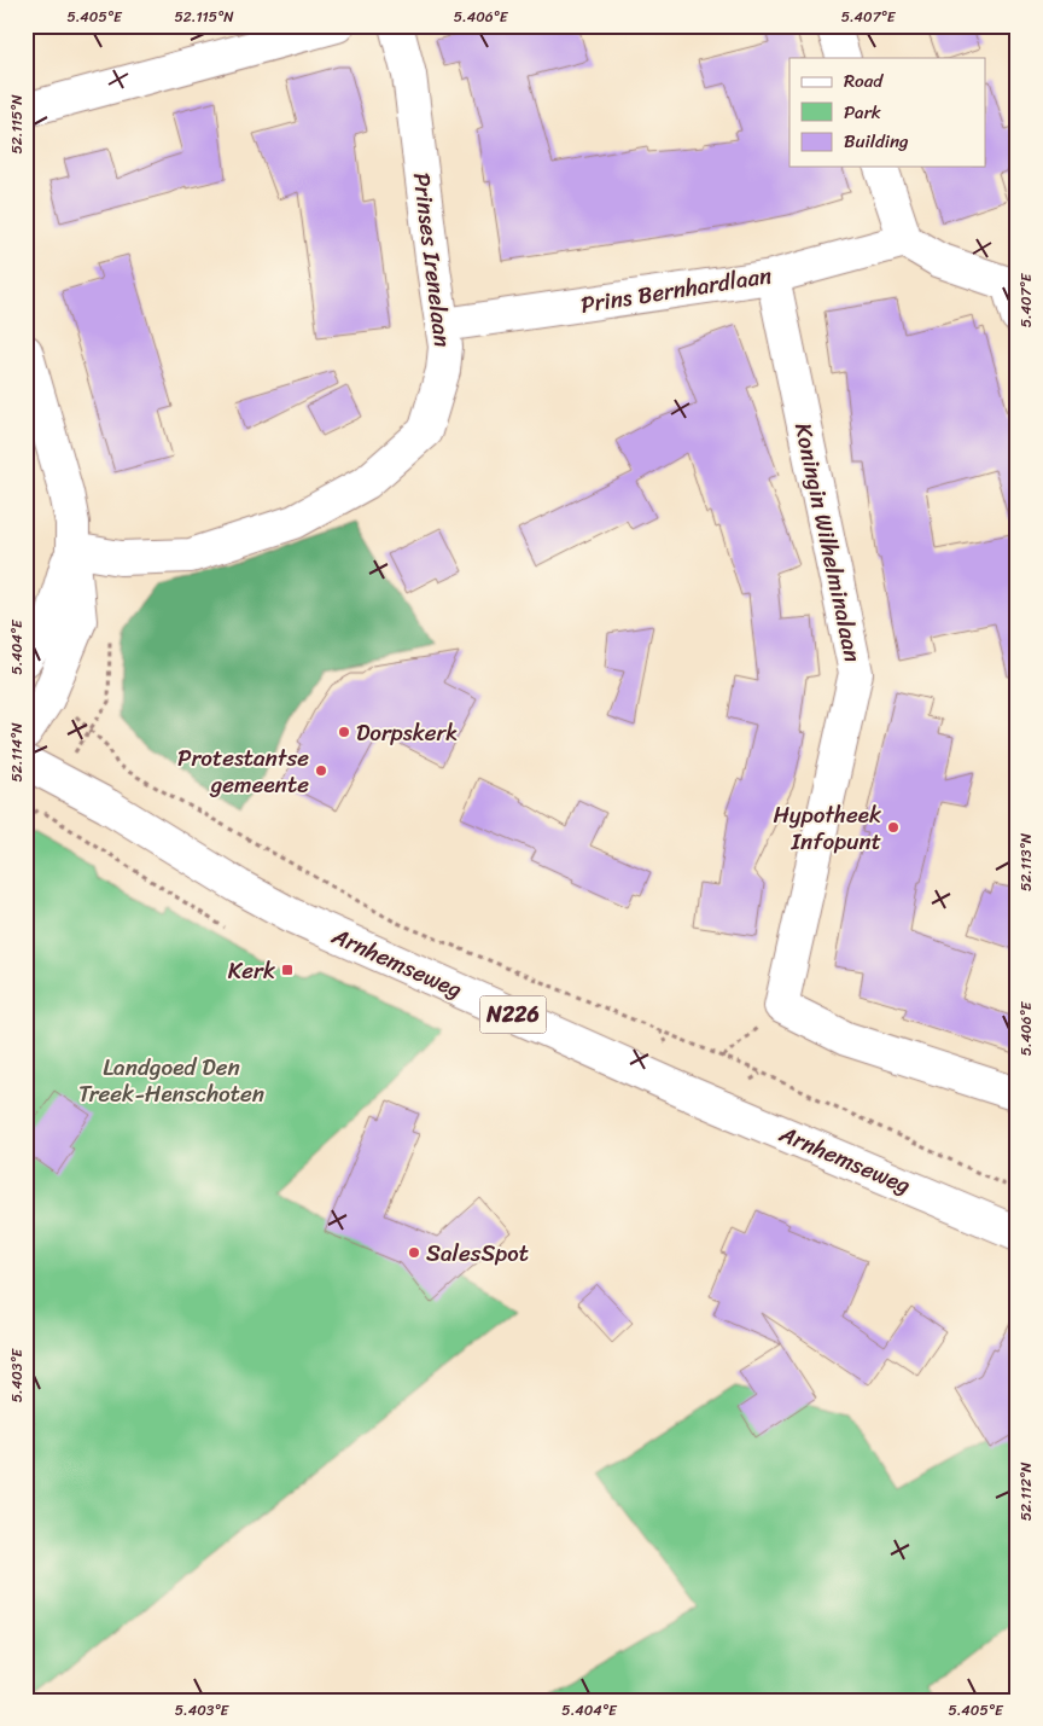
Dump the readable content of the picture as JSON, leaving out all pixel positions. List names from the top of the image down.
{
  "streets": {
    "street": [
      "Prinses Irenelaan",
      "Prins Bernhardlaan",
      "Koningin Wilhelminalaan",
      "Arnhemseweg",
      "N226"
    ]
  },
  "crossings": [
    ["Prinses Irenelaan", "Prins Bernhardlaan"],
    ["Prins Bernhardlaan", "Koningin Wilhelminalaan"]
  ],
  "parks": ["Landgoed Den Treek-Henschoten"],
  "places": {
    "other": [
      "Dorpskerk",
      "Protestantse gemeente",
      "Hypotheek Infopunt",
      "SalesSpot"
    ],
    "transit": ["Kerk"]
  },
  "legend": ["Road", "Park", "Building"],
  "coordinates": [
    "5.405°E",
    "52.115°N",
    "5.406°E",
    "5.407°E",
    "5.404°E",
    "52.114°N",
    "52.113°N",
    "5.403°E",
    "52.112°N"
  ]
}
